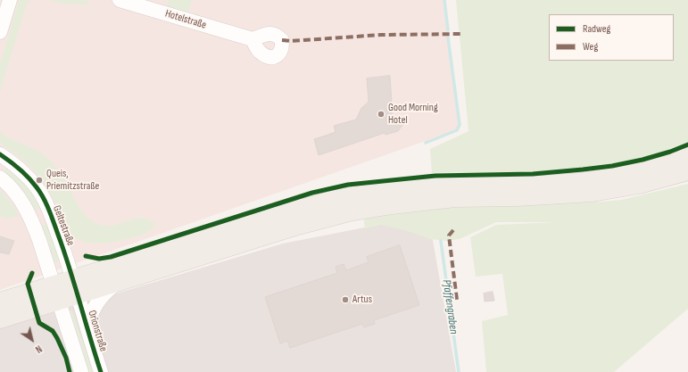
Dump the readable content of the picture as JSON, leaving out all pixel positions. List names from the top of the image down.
{
  "streets": {
    "street": ["Hotelstraße", "Geltestraße", "Orionstraße"]
  },
  "crossings": [
    ["Geltestraße", "Orionstraße"]
  ],
  "water": ["Pfaffengraben"],
  "places": ["Good Morning Hotel", "Queis, Priemitzstraße", "Artus"],
  "legend": ["Radweg", "Weg"],
  "north": "bottom right"
}
